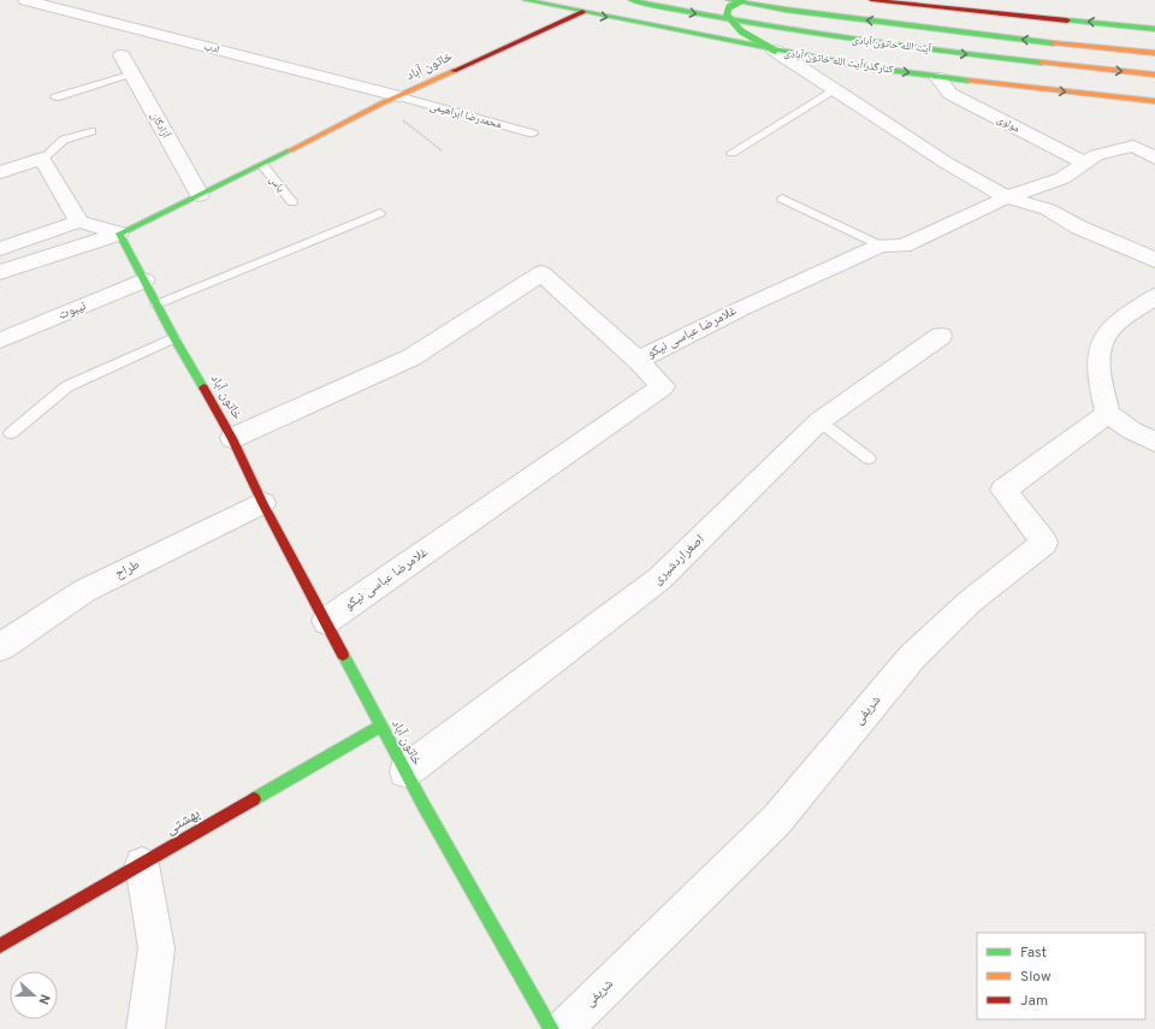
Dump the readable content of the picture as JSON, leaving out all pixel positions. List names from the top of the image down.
{
  "streets": {
    "main road": [
      "آیت الله خاتون آبادی",
      "کنارگذر آیت الله خاتون آبادی",
      "خاتون آباد",
      "بهشتی"
    ],
    "street": [
      "ادب",
      "مولوی",
      "آزادگان",
      "نیبوت",
      "غلامرضا عباسی نیکو",
      "اصغراردشیری",
      "طراح",
      "شریفی"
    ],
    "lane": ["محمدرضا ابراهیمی", "یاس"]
  },
  "crossings": [
    ["ادب", "خاتون آباد"],
    ["ادب", "محمدرضا ابراهیمی"],
    ["کنارگذر آیت الله خاتون آبادی", "خاتون آباد"],
    ["کنارگذر آیت الله خاتون آبادی", "مولوی"],
    ["خاتون آباد", "محمدرضا ابراهیمی"],
    ["خاتون آباد", "آزادگان"],
    ["خاتون آباد", "یاس"],
    ["خاتون آباد", "نیبوت"],
    ["خاتون آباد", "غلامرضا عباسی نیکو"],
    ["خاتون آباد", "اصغراردشیری"],
    ["خاتون آباد", "طراح"],
    ["خاتون آباد", "بهشتی"],
    ["مولوی", "غلامرضا عباسی نیکو"]
  ],
  "legend": ["Fast", "Slow", "Jam"],
  "north": "right"
}
